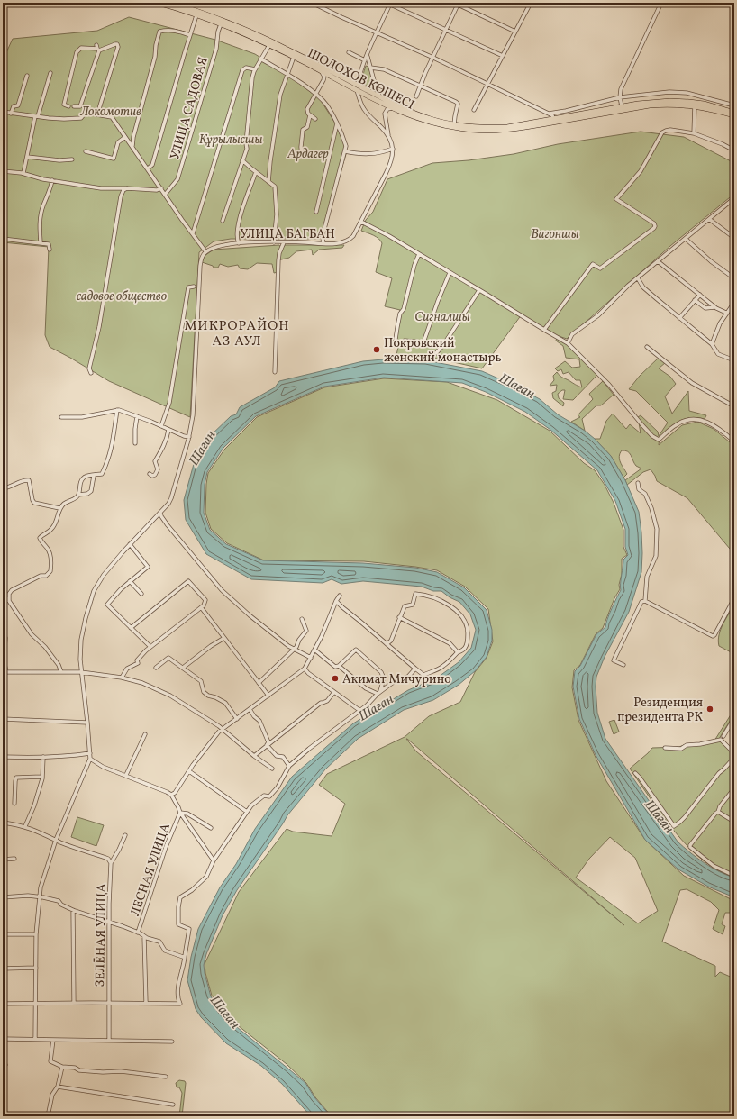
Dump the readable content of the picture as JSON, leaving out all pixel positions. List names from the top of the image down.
{
  "streets": {
    "highway": ["ШОЛОХОВ КӨШЕСІ"],
    "street": [
      "УЛИЦА САДОВАЯ",
      "УЛИЦА БАГБАН",
      "ЛЕСНАЯ УЛИЦА",
      "ЗЕЛЁНАЯ УЛИЦА"
    ]
  },
  "crossings": [
    ["ШОЛОХОВ КӨШЕСІ", "УЛИЦА САДОВАЯ"],
    ["ШОЛОХОВ КӨШЕСІ", "УЛИЦА БАГБАН"]
  ],
  "districts": ["МИКРОРАЙОН АЗ АУЛ"],
  "water": ["Шаған"],
  "parks": [
    "Локомотив",
    "Құрылысшы",
    "Ардагер",
    "Вагоншы",
    "садовое общество",
    "Сигналшы"
  ],
  "places": ["Покровский женский монастырь", "Акимат Мичурино", "Резиденция президента РК"]
}
